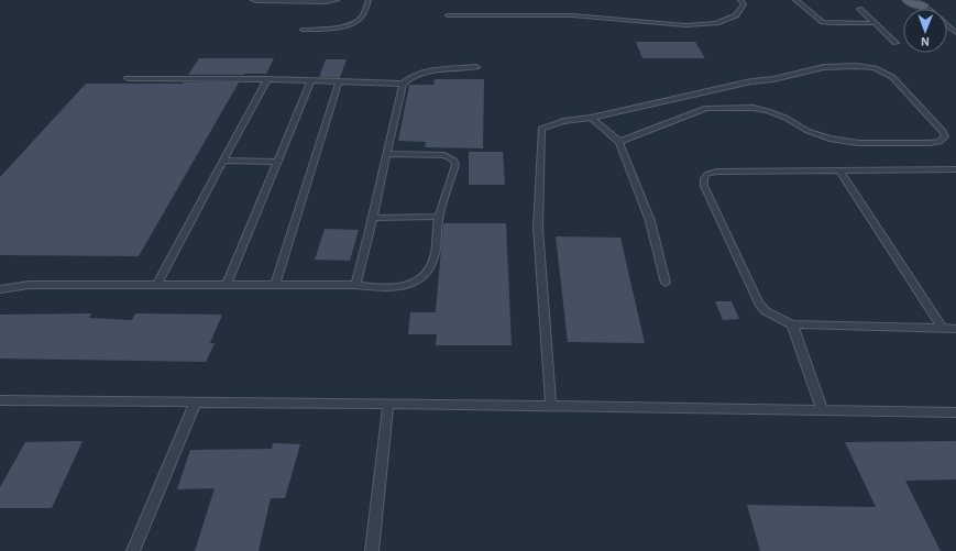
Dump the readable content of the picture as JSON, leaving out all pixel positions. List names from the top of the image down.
{
  "north": "bottom"
}
